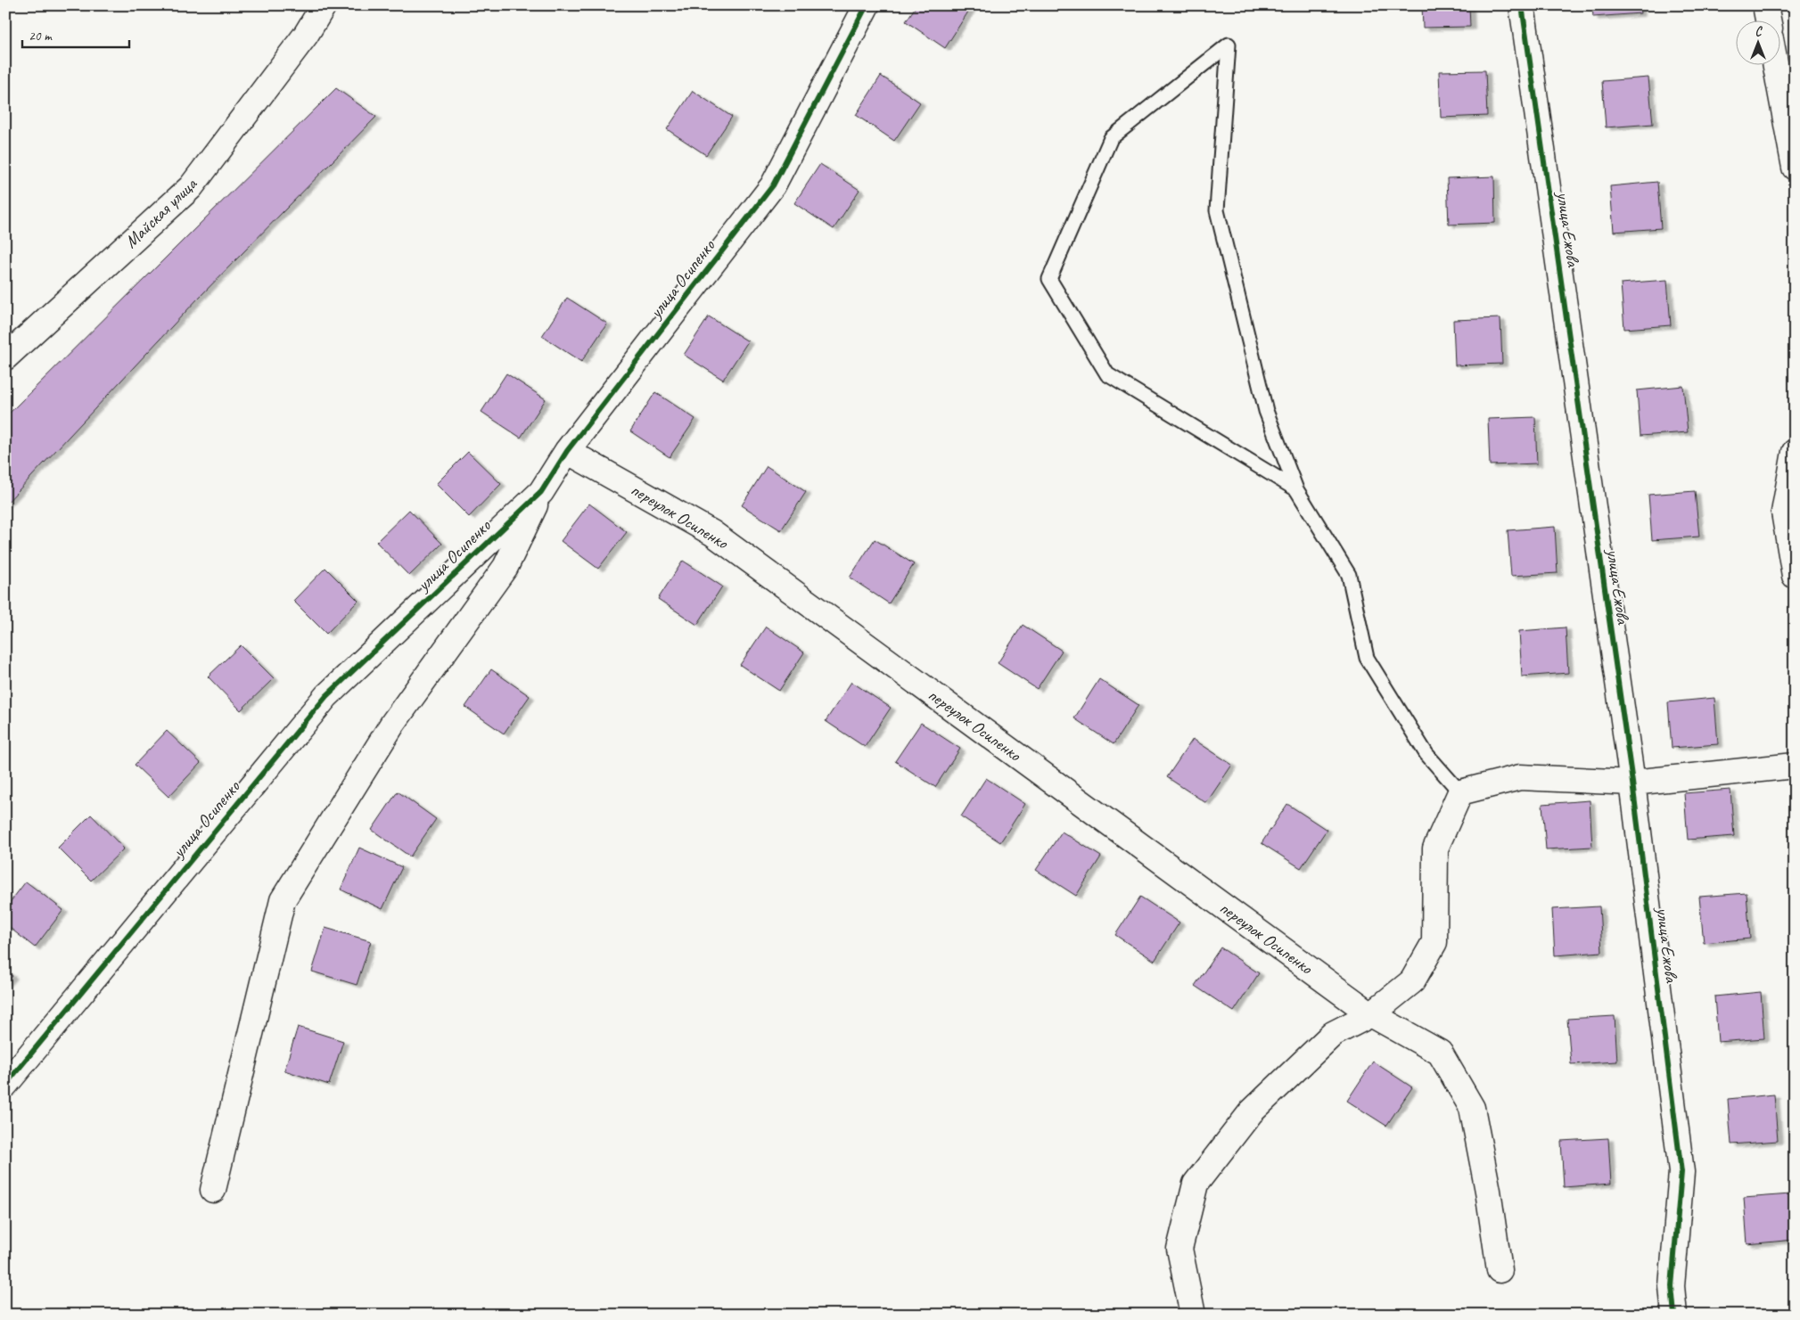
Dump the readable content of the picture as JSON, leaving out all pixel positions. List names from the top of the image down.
{
  "streets": {
    "street": [
      "Майская улица",
      "улица Ежова",
      "улица Осипенко",
      "переулок Осипенко"
    ]
  },
  "crossings": [
    ["улица Осипенко", "переулок Осипенко"]
  ],
  "scale_bar": "20 m",
  "north": "top"
}
